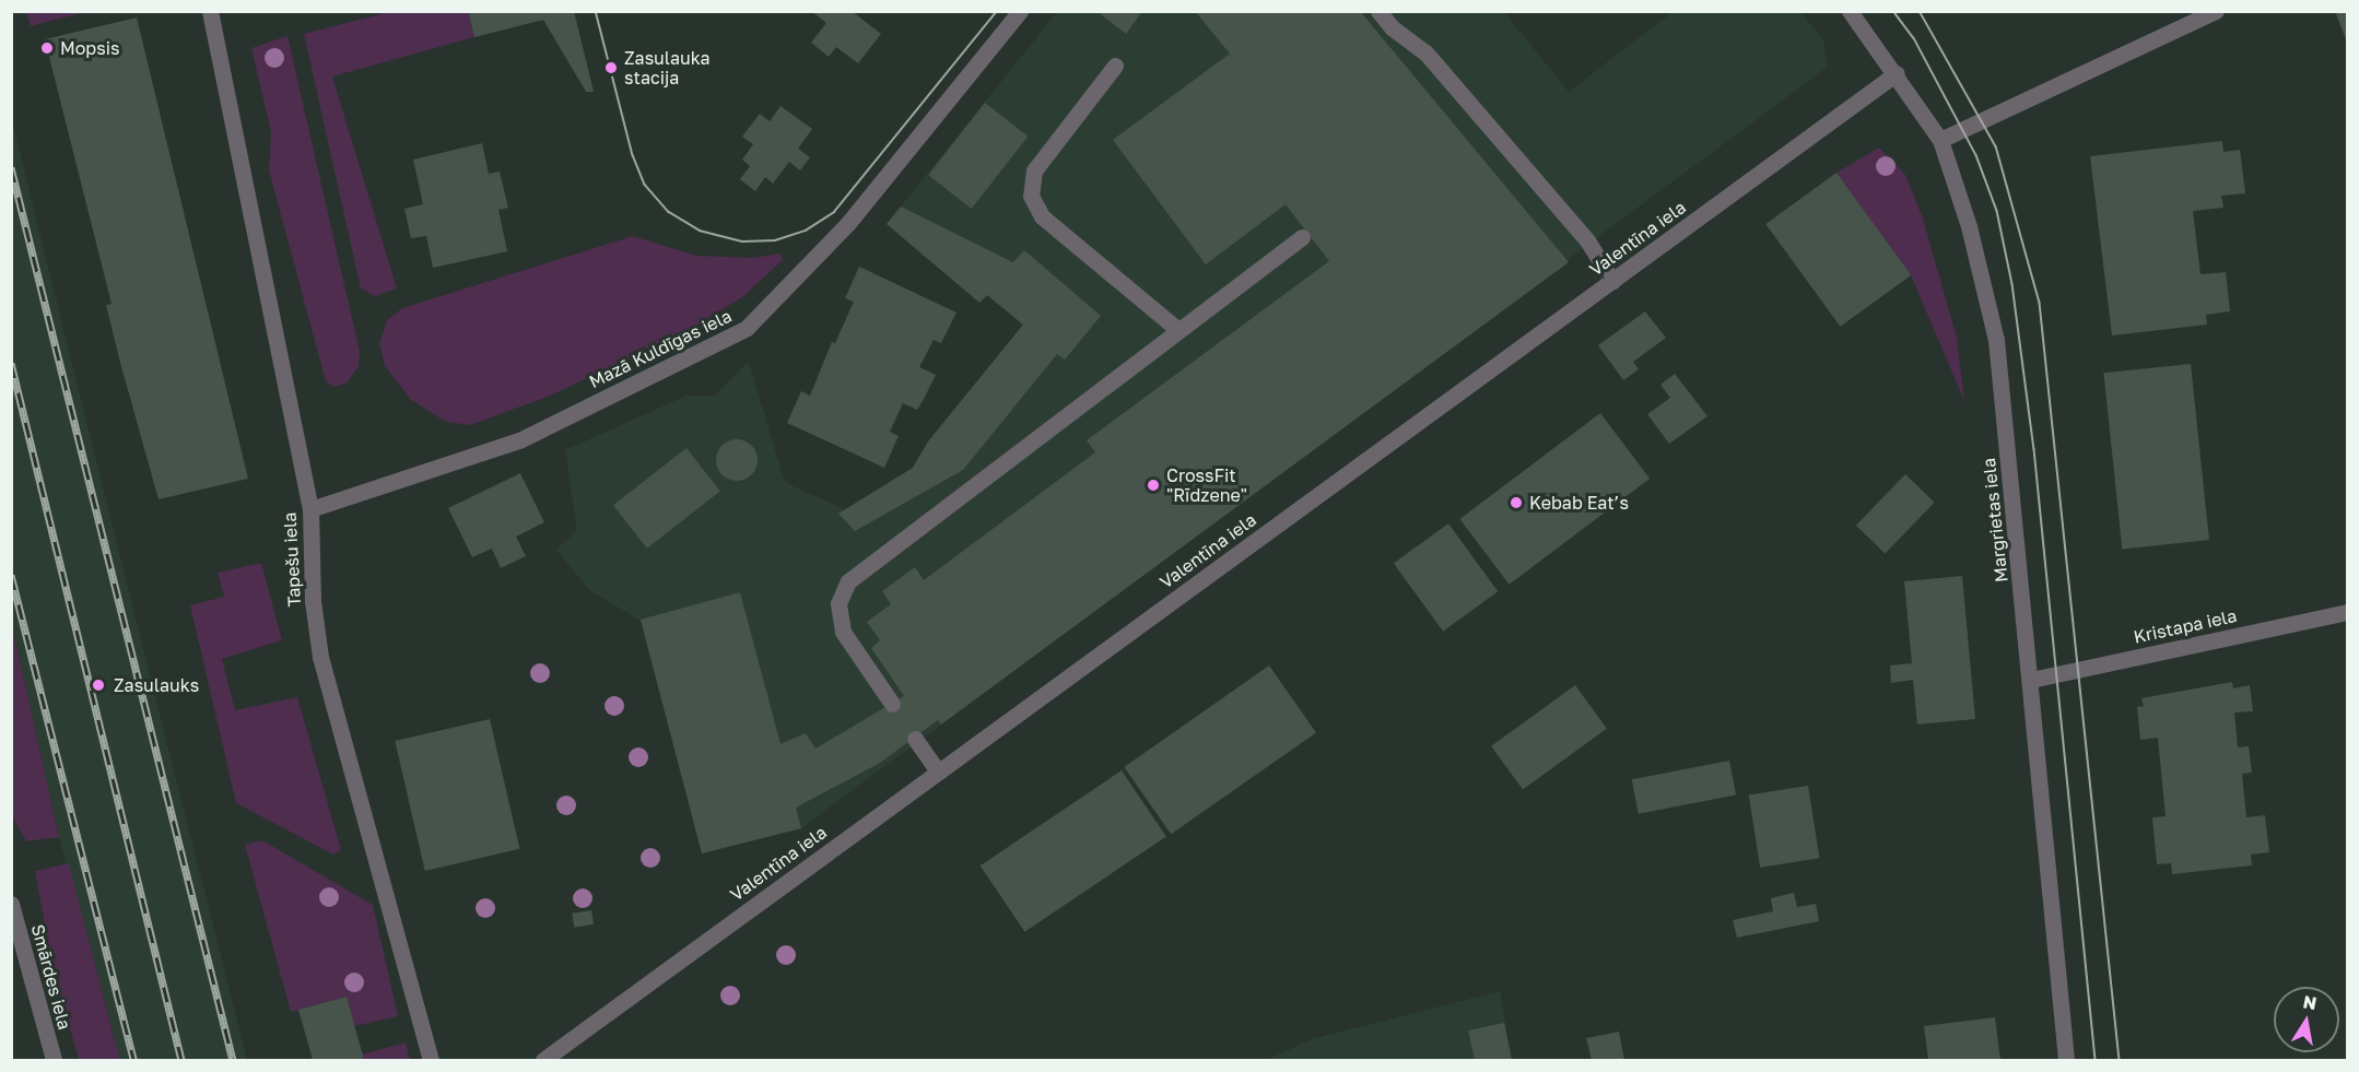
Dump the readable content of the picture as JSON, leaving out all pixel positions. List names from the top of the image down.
{
  "streets": {
    "street": [
      "Valentīna iela",
      "Mazā Kuldīgas iela",
      "Margrietas iela",
      "Tapešu iela",
      "Kristapa iela",
      "Smārdes iela"
    ]
  },
  "crossings": [
    ["Valentīna iela", "Margrietas iela"],
    ["Mazā Kuldīgas iela", "Tapešu iela"],
    ["Margrietas iela", "Kristapa iela"]
  ],
  "places": [
    "Mopsis",
    "Zasulauka stacija",
    "CrossFit \"Rīdzene\"",
    "Kebab Eat’s",
    "Zasulauks"
  ],
  "north": "top"
}
